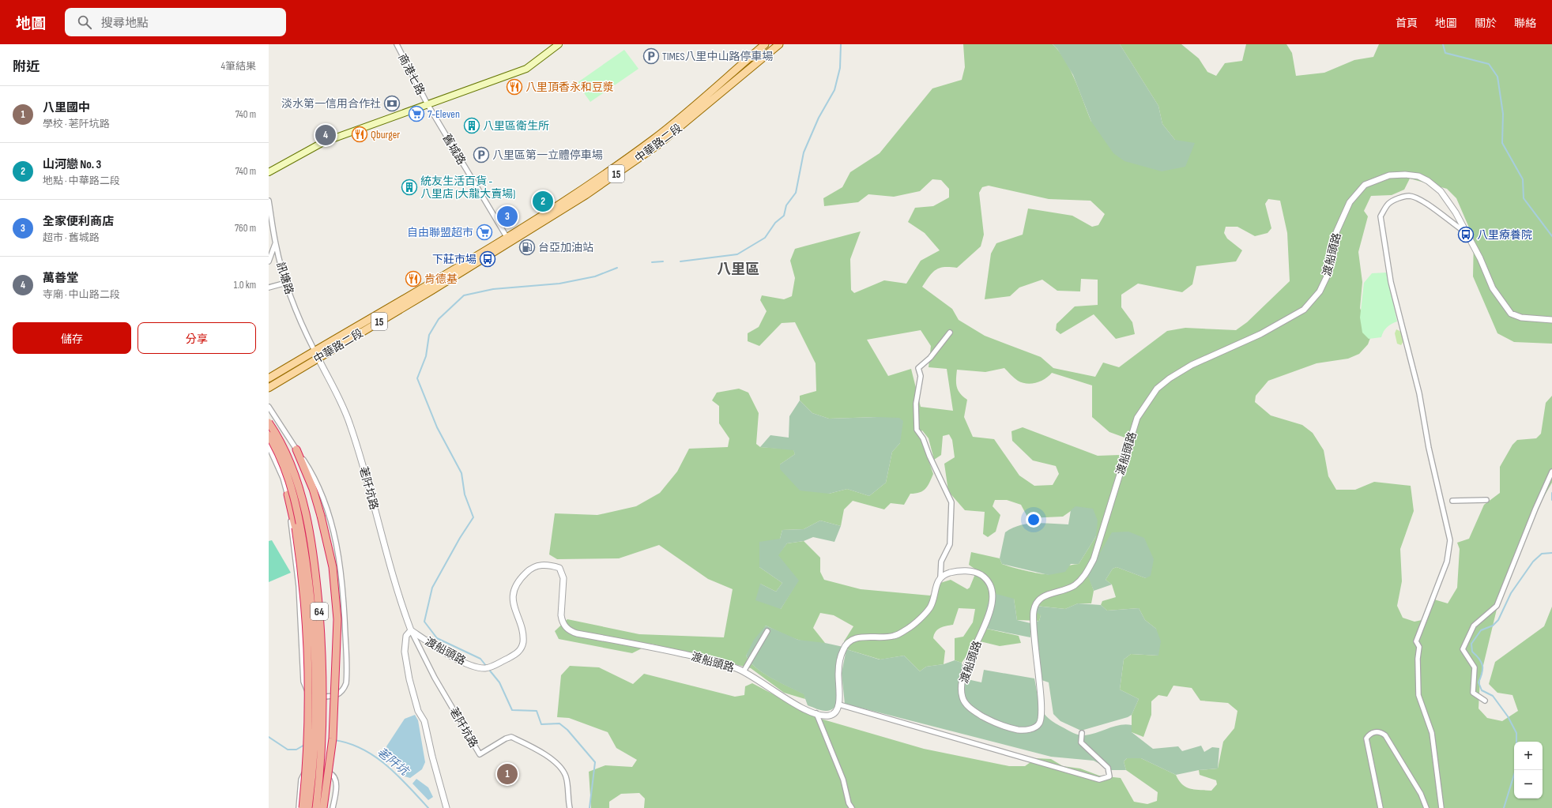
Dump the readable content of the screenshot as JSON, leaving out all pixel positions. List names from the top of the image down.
{
  "streets": {
    "highway": ["64"],
    "main road": ["中華路二段", "15"],
    "street": [
      "商港七路",
      "舊城路",
      "渡船頭路",
      "訊塘路",
      "荖阡坑路"
    ]
  },
  "crossings": [
    ["商港七路", "舊城路"],
    ["中華路二段", "舊城路"],
    ["中華路二段", "訊塘路"],
    ["中華路二段", "荖阡坑路"],
    ["渡船頭路", "荖阡坑路"],
    ["訊塘路", "荖阡坑路"]
  ],
  "districts": ["八里區"],
  "water": ["荖阡坑"],
  "places": {
    "parking": ["TIMES八里中山路停車場", "八里區第一立體停車場"],
    "restaurant": ["八里頂香永和豆漿", "Qburger", "肯德基"],
    "bank": ["淡水第一信用合作社"],
    "supermarket": ["7-Eleven", "自由聯盟超市"],
    "building": ["八里區衛生所", "統友生活百貨 - 八里店 (大龍大賣場)"],
    "bus stop": ["八里療養院", "下莊市場"],
    "fuel station": ["台亞加油站"]
  },
  "page": {
    "header": "地圖",
    "search": "搜尋地點",
    "nav": [
      "首頁",
      "地圖",
      "關於",
      "聯絡"
    ],
    "heading": ["附近", "4筆結果"],
    "list": [
      {
        "mark": "1",
        "name": "八里國中",
        "note": "學校 · 荖阡坑路",
        "value": "740 m"
      },
      {
        "mark": "2",
        "name": "山河戀 No. 3",
        "note": "地點 · 中華路二段",
        "value": "740 m"
      },
      {
        "mark": "3",
        "name": "全家便利商店",
        "note": "超市 · 舊城路",
        "value": "760 m"
      },
      {
        "mark": "4",
        "name": "萬善堂",
        "note": "寺廟 · 中山路二段",
        "value": "1.0 km"
      }
    ],
    "pins": [
      "4",
      "2",
      "3",
      "1"
    ],
    "buttons": ["儲存", "分享"],
    "map_buttons": ["+", "−"]
  }
}
